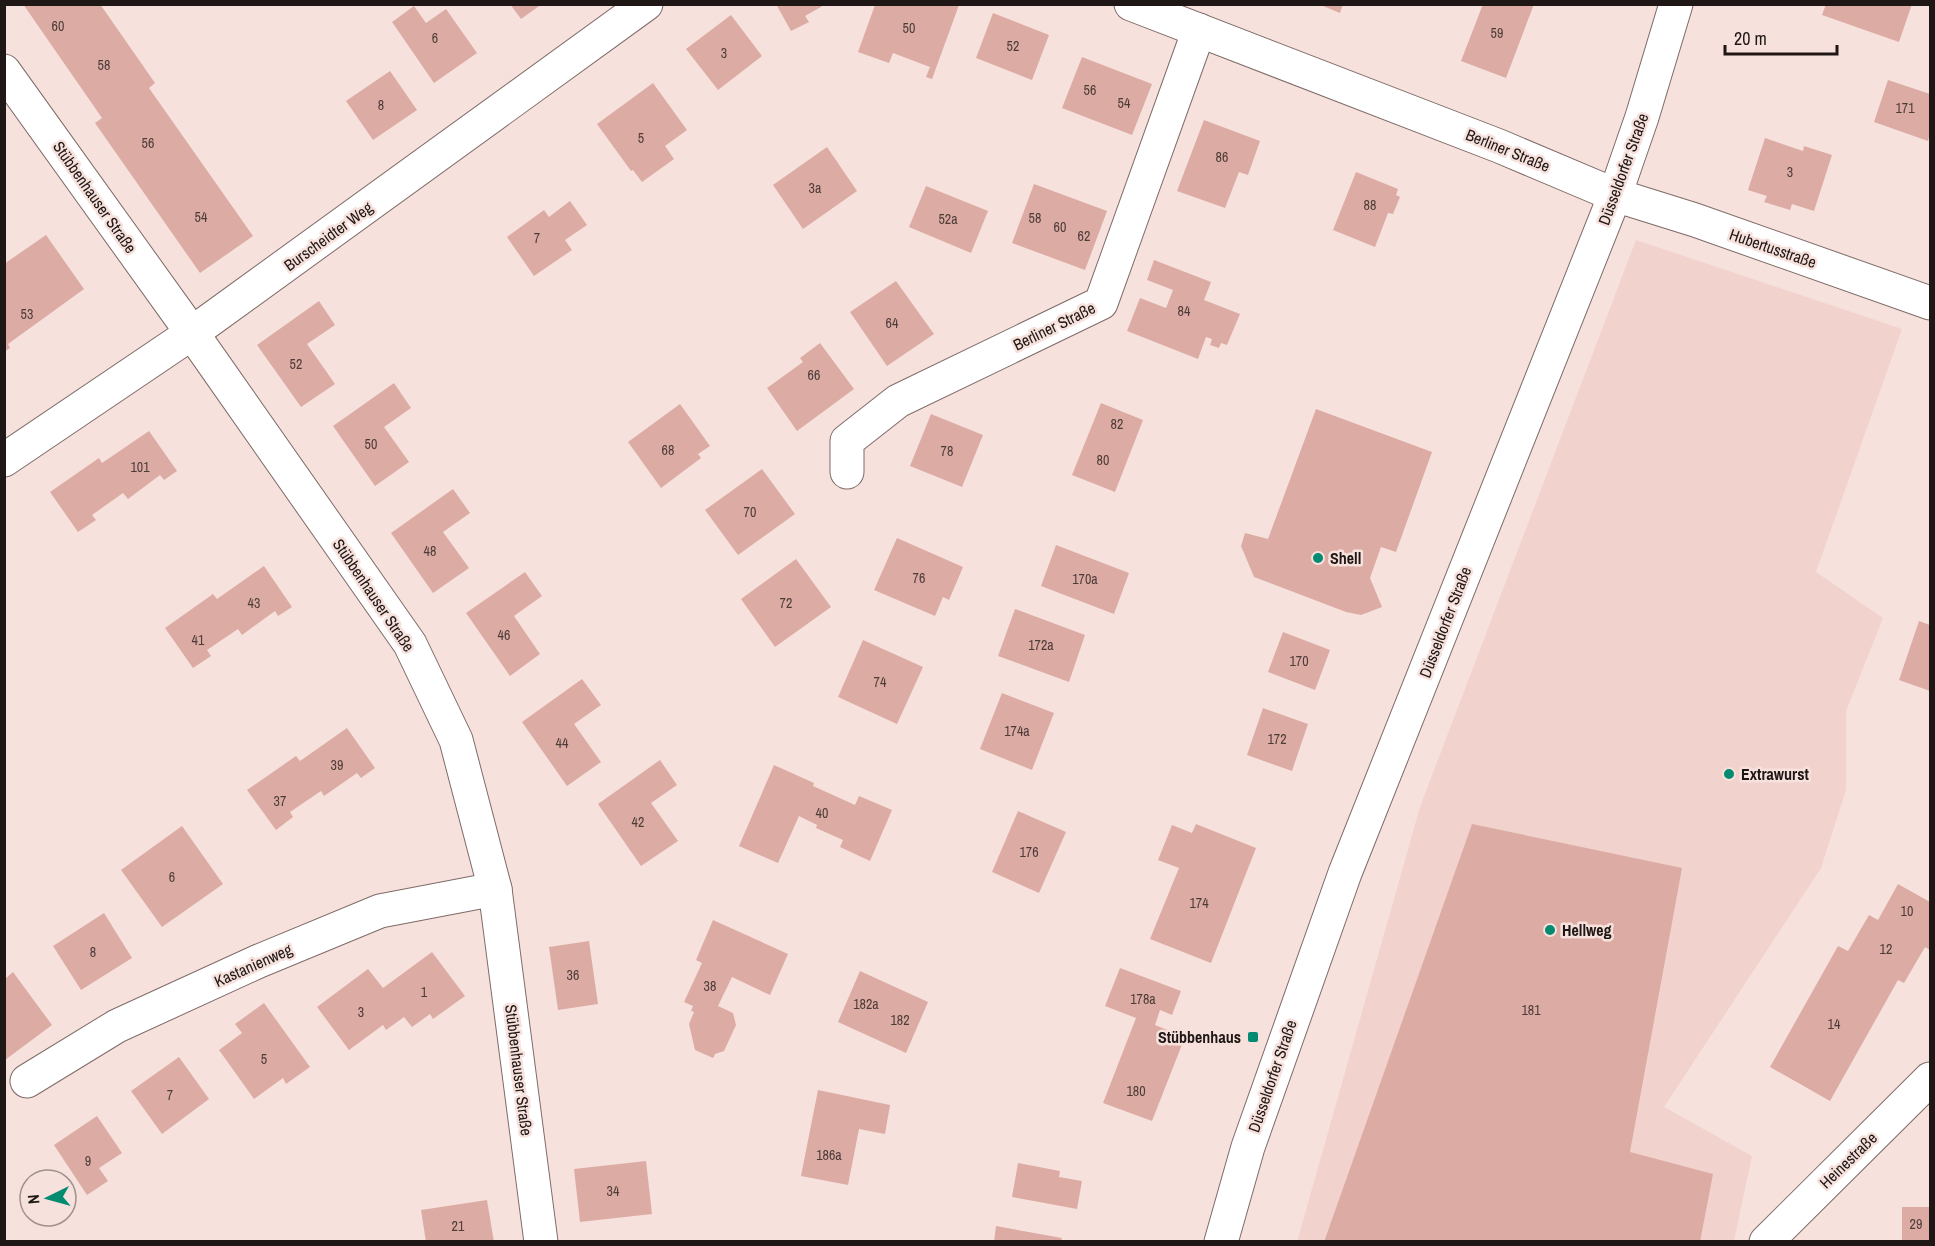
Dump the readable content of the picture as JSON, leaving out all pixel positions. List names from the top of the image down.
{
  "streets": {
    "street": [
      "Berliner Straße",
      "Düsseldorfer Straße",
      "Stübbenhauser Straße",
      "Burscheidter Weg",
      "Hubertusstraße",
      "Kastanienweg",
      "Heinestraße"
    ]
  },
  "crossings": [
    ["Berliner Straße", "Düsseldorfer Straße"],
    ["Berliner Straße", "Hubertusstraße"],
    ["Düsseldorfer Straße", "Hubertusstraße"],
    ["Stübbenhauser Straße", "Burscheidter Weg"],
    ["Stübbenhauser Straße", "Kastanienweg"]
  ],
  "places": {
    "other": ["Shell", "Extrawurst", "Hellweg"],
    "transit": ["Stübbenhaus"]
  },
  "house_numbers": [
    "60",
    "50",
    "59",
    "6",
    "52",
    "3",
    "58",
    "56",
    "54",
    "8",
    "171",
    "5",
    "56",
    "86",
    "3",
    "3a",
    "88",
    "54",
    "58",
    "52a",
    "60",
    "62",
    "7",
    "84",
    "53",
    "64",
    "52",
    "66",
    "82",
    "50",
    "68",
    "78",
    "80",
    "101",
    "70",
    "48",
    "76",
    "170a",
    "43",
    "72",
    "46",
    "41",
    "172a",
    "170",
    "74",
    "174a",
    "172",
    "44",
    "39",
    "37",
    "40",
    "42",
    "176",
    "6",
    "174",
    "10",
    "12",
    "8",
    "36",
    "38",
    "1",
    "178a",
    "182a",
    "181",
    "3",
    "182",
    "14",
    "5",
    "180",
    "7",
    "186a",
    "9",
    "34",
    "29",
    "21"
  ],
  "scale_bar": "20 m",
  "north": "left"
}
